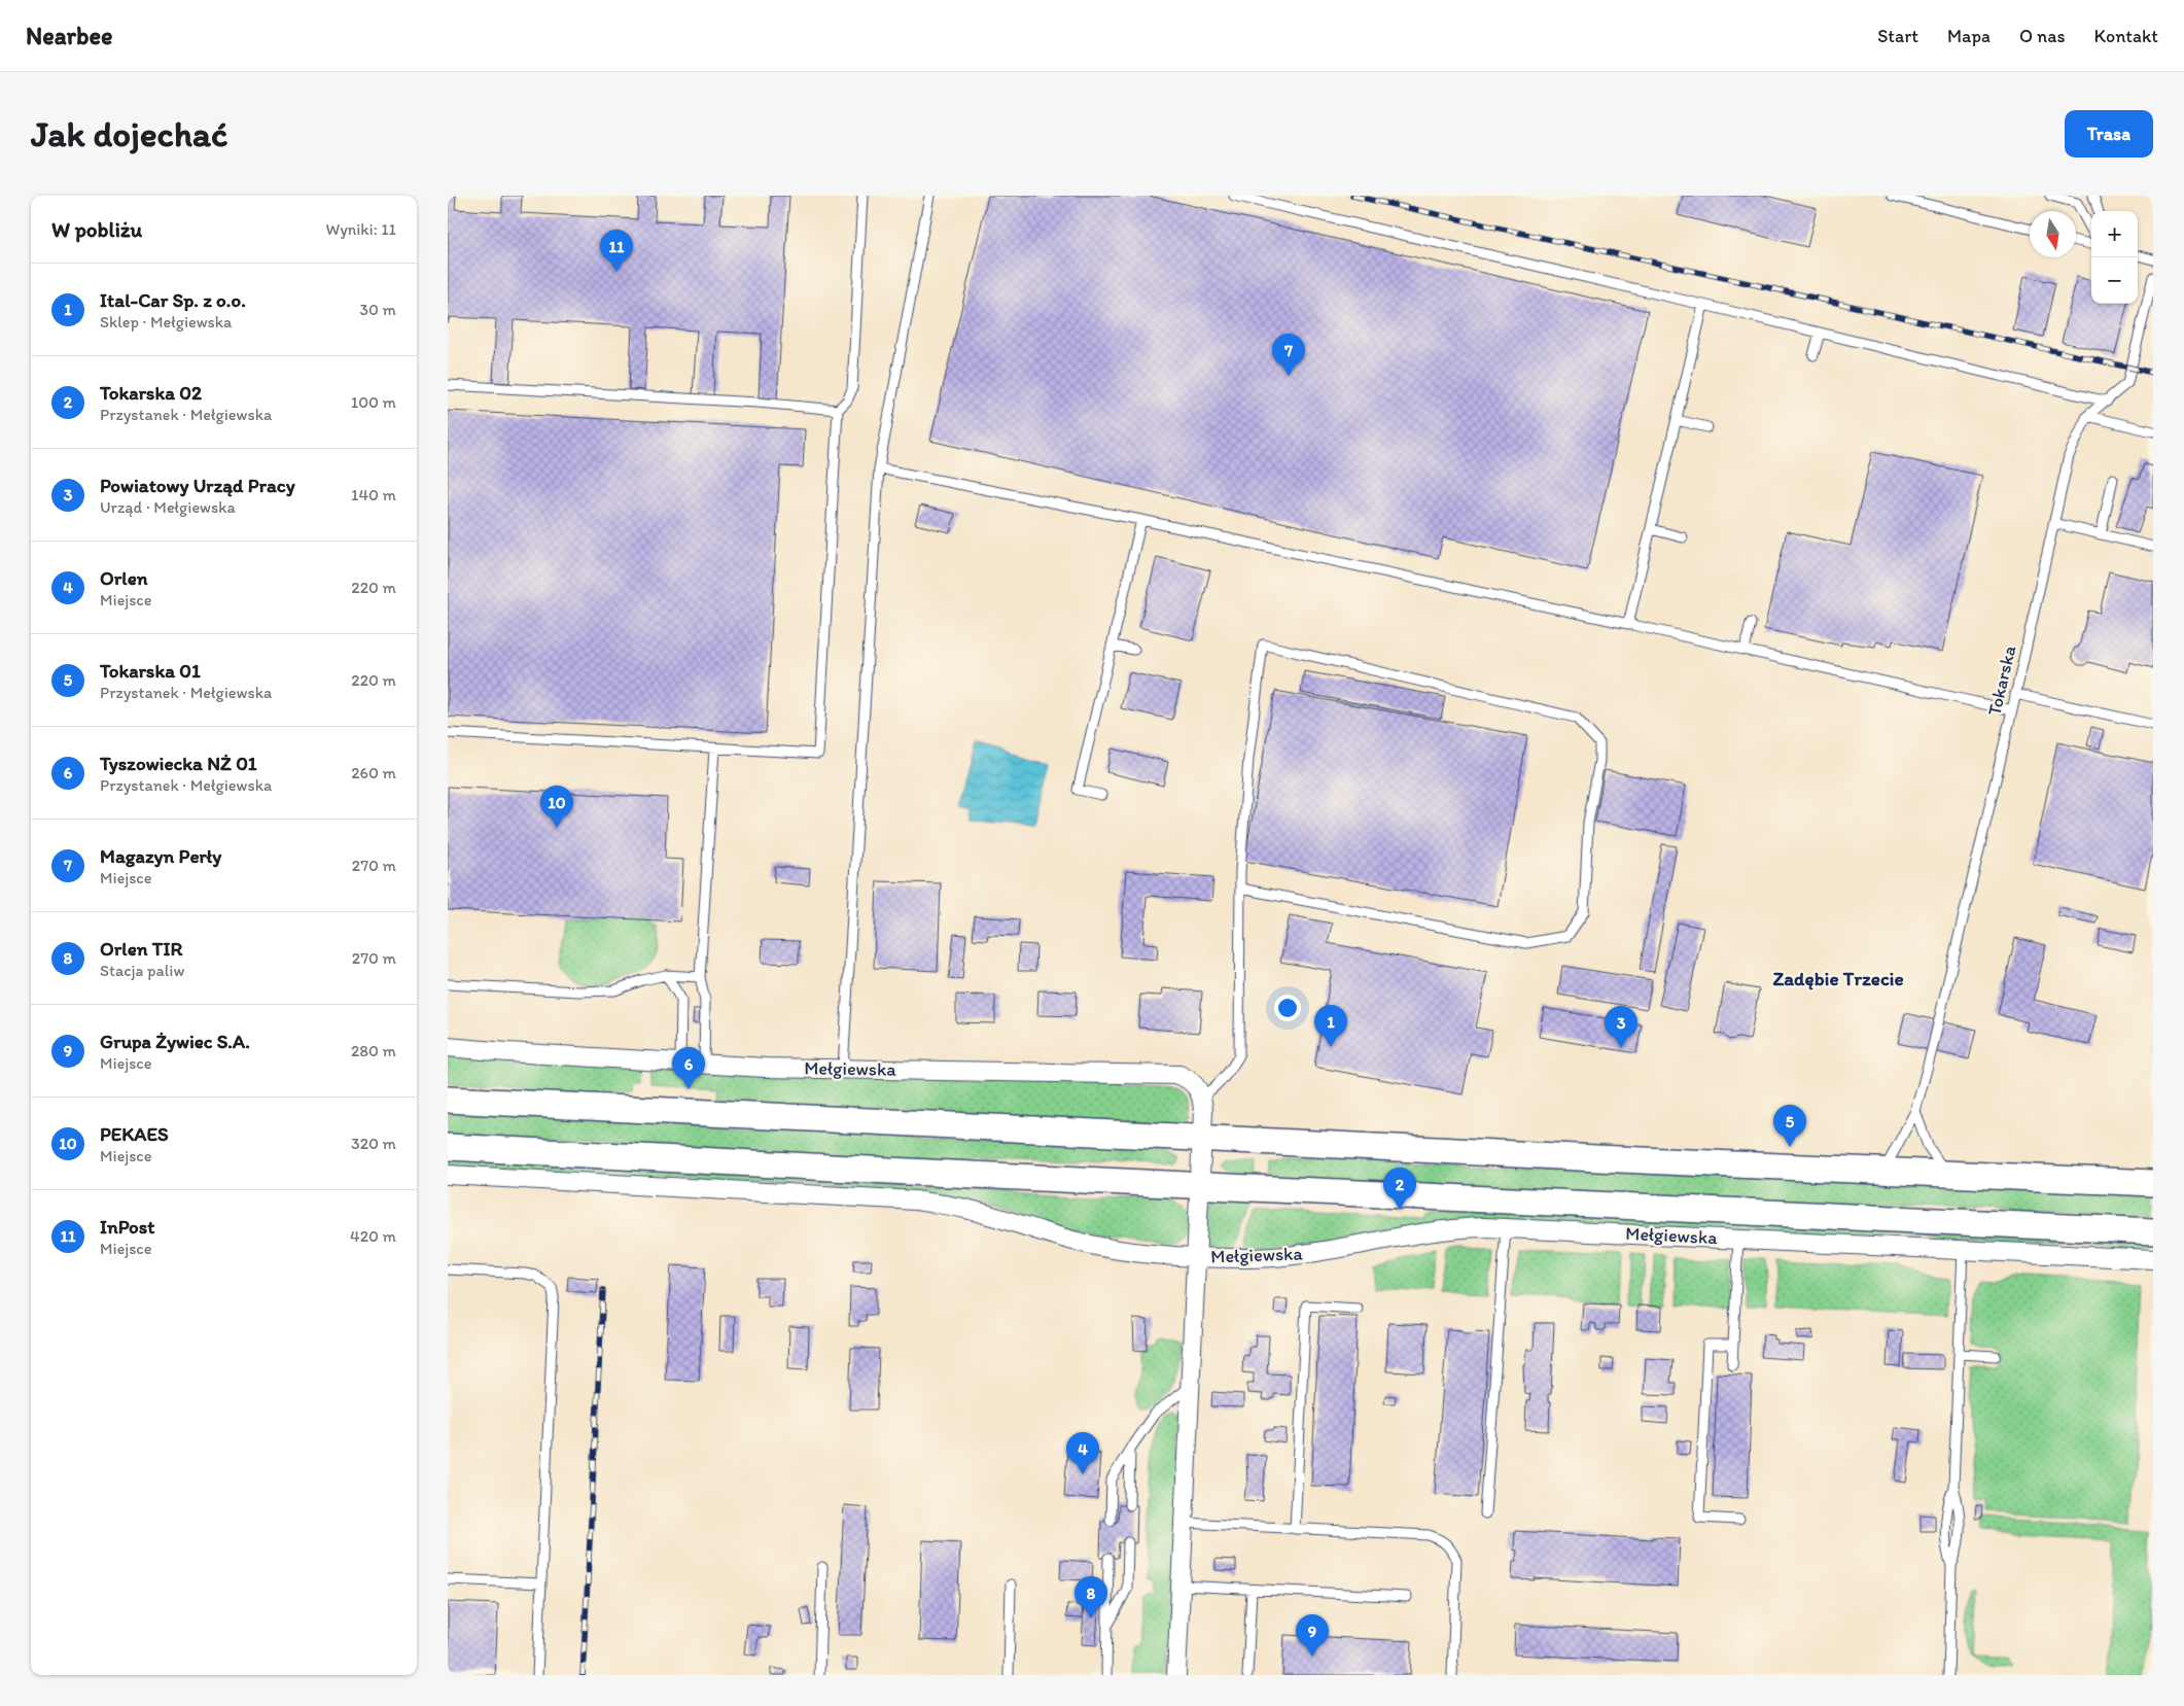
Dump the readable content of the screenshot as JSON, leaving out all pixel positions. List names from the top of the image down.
{
  "streets": {
    "main road": ["Mełgiewska"],
    "lane": ["Tokarska"]
  },
  "districts": ["Zadębie Trzecie"],
  "north": "bottom",
  "page": {
    "header": "Nearbee",
    "nav": [
      "Start",
      "Mapa",
      "O nas",
      "Kontakt"
    ],
    "buttons": "Trasa",
    "title": "Jak dojechać",
    "heading": ["W pobliżu", "Wyniki: 11"],
    "map_buttons": ["+", "−"],
    "pins": [
      "11",
      "7",
      "10",
      "1",
      "3",
      "6",
      "5",
      "2",
      "4",
      "8",
      "9"
    ],
    "list": [
      {
        "mark": "1",
        "name": "Ital-Car Sp. z o.o.",
        "note": "Sklep · Mełgiewska",
        "value": "30 m"
      },
      {
        "mark": "2",
        "name": "Tokarska 02",
        "note": "Przystanek · Mełgiewska",
        "value": "100 m"
      },
      {
        "mark": "3",
        "name": "Powiatowy Urząd Pracy",
        "note": "Urząd · Mełgiewska",
        "value": "140 m"
      },
      {
        "mark": "4",
        "name": "Orlen",
        "note": "Miejsce",
        "value": "220 m"
      },
      {
        "mark": "5",
        "name": "Tokarska 01",
        "note": "Przystanek · Mełgiewska",
        "value": "220 m"
      },
      {
        "mark": "6",
        "name": "Tyszowiecka NŻ 01",
        "note": "Przystanek · Mełgiewska",
        "value": "260 m"
      },
      {
        "mark": "7",
        "name": "Magazyn Perły",
        "note": "Miejsce",
        "value": "270 m"
      },
      {
        "mark": "8",
        "name": "Orlen TIR",
        "note": "Stacja paliw",
        "value": "270 m"
      },
      {
        "mark": "9",
        "name": "Grupa Żywiec S.A.",
        "note": "Miejsce",
        "value": "280 m"
      },
      {
        "mark": "10",
        "name": "PEKAES",
        "note": "Miejsce",
        "value": "320 m"
      },
      {
        "mark": "11",
        "name": "InPost",
        "note": "Miejsce",
        "value": "420 m"
      }
    ]
  }
}
